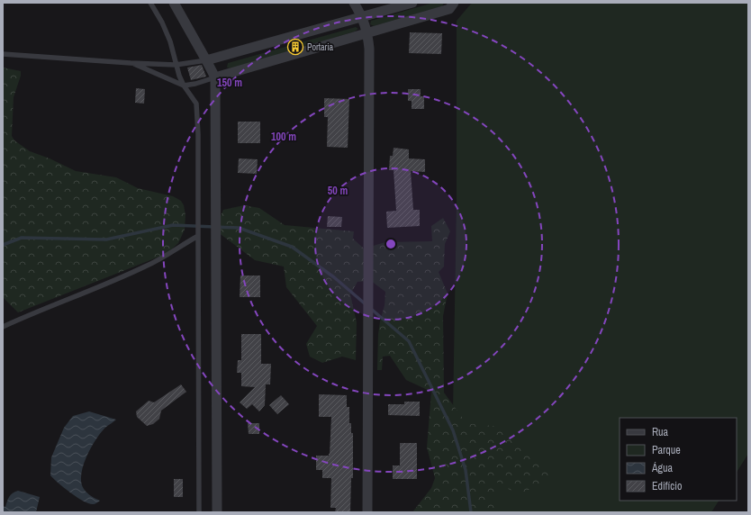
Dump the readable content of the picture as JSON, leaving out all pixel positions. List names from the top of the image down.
{
  "places": {
    "building": ["Portaria"]
  },
  "legend": [
    "Rua",
    "Parque",
    "Água",
    "Edifício"
  ],
  "rings": ["150 m", "100 m", "50 m"]
}
